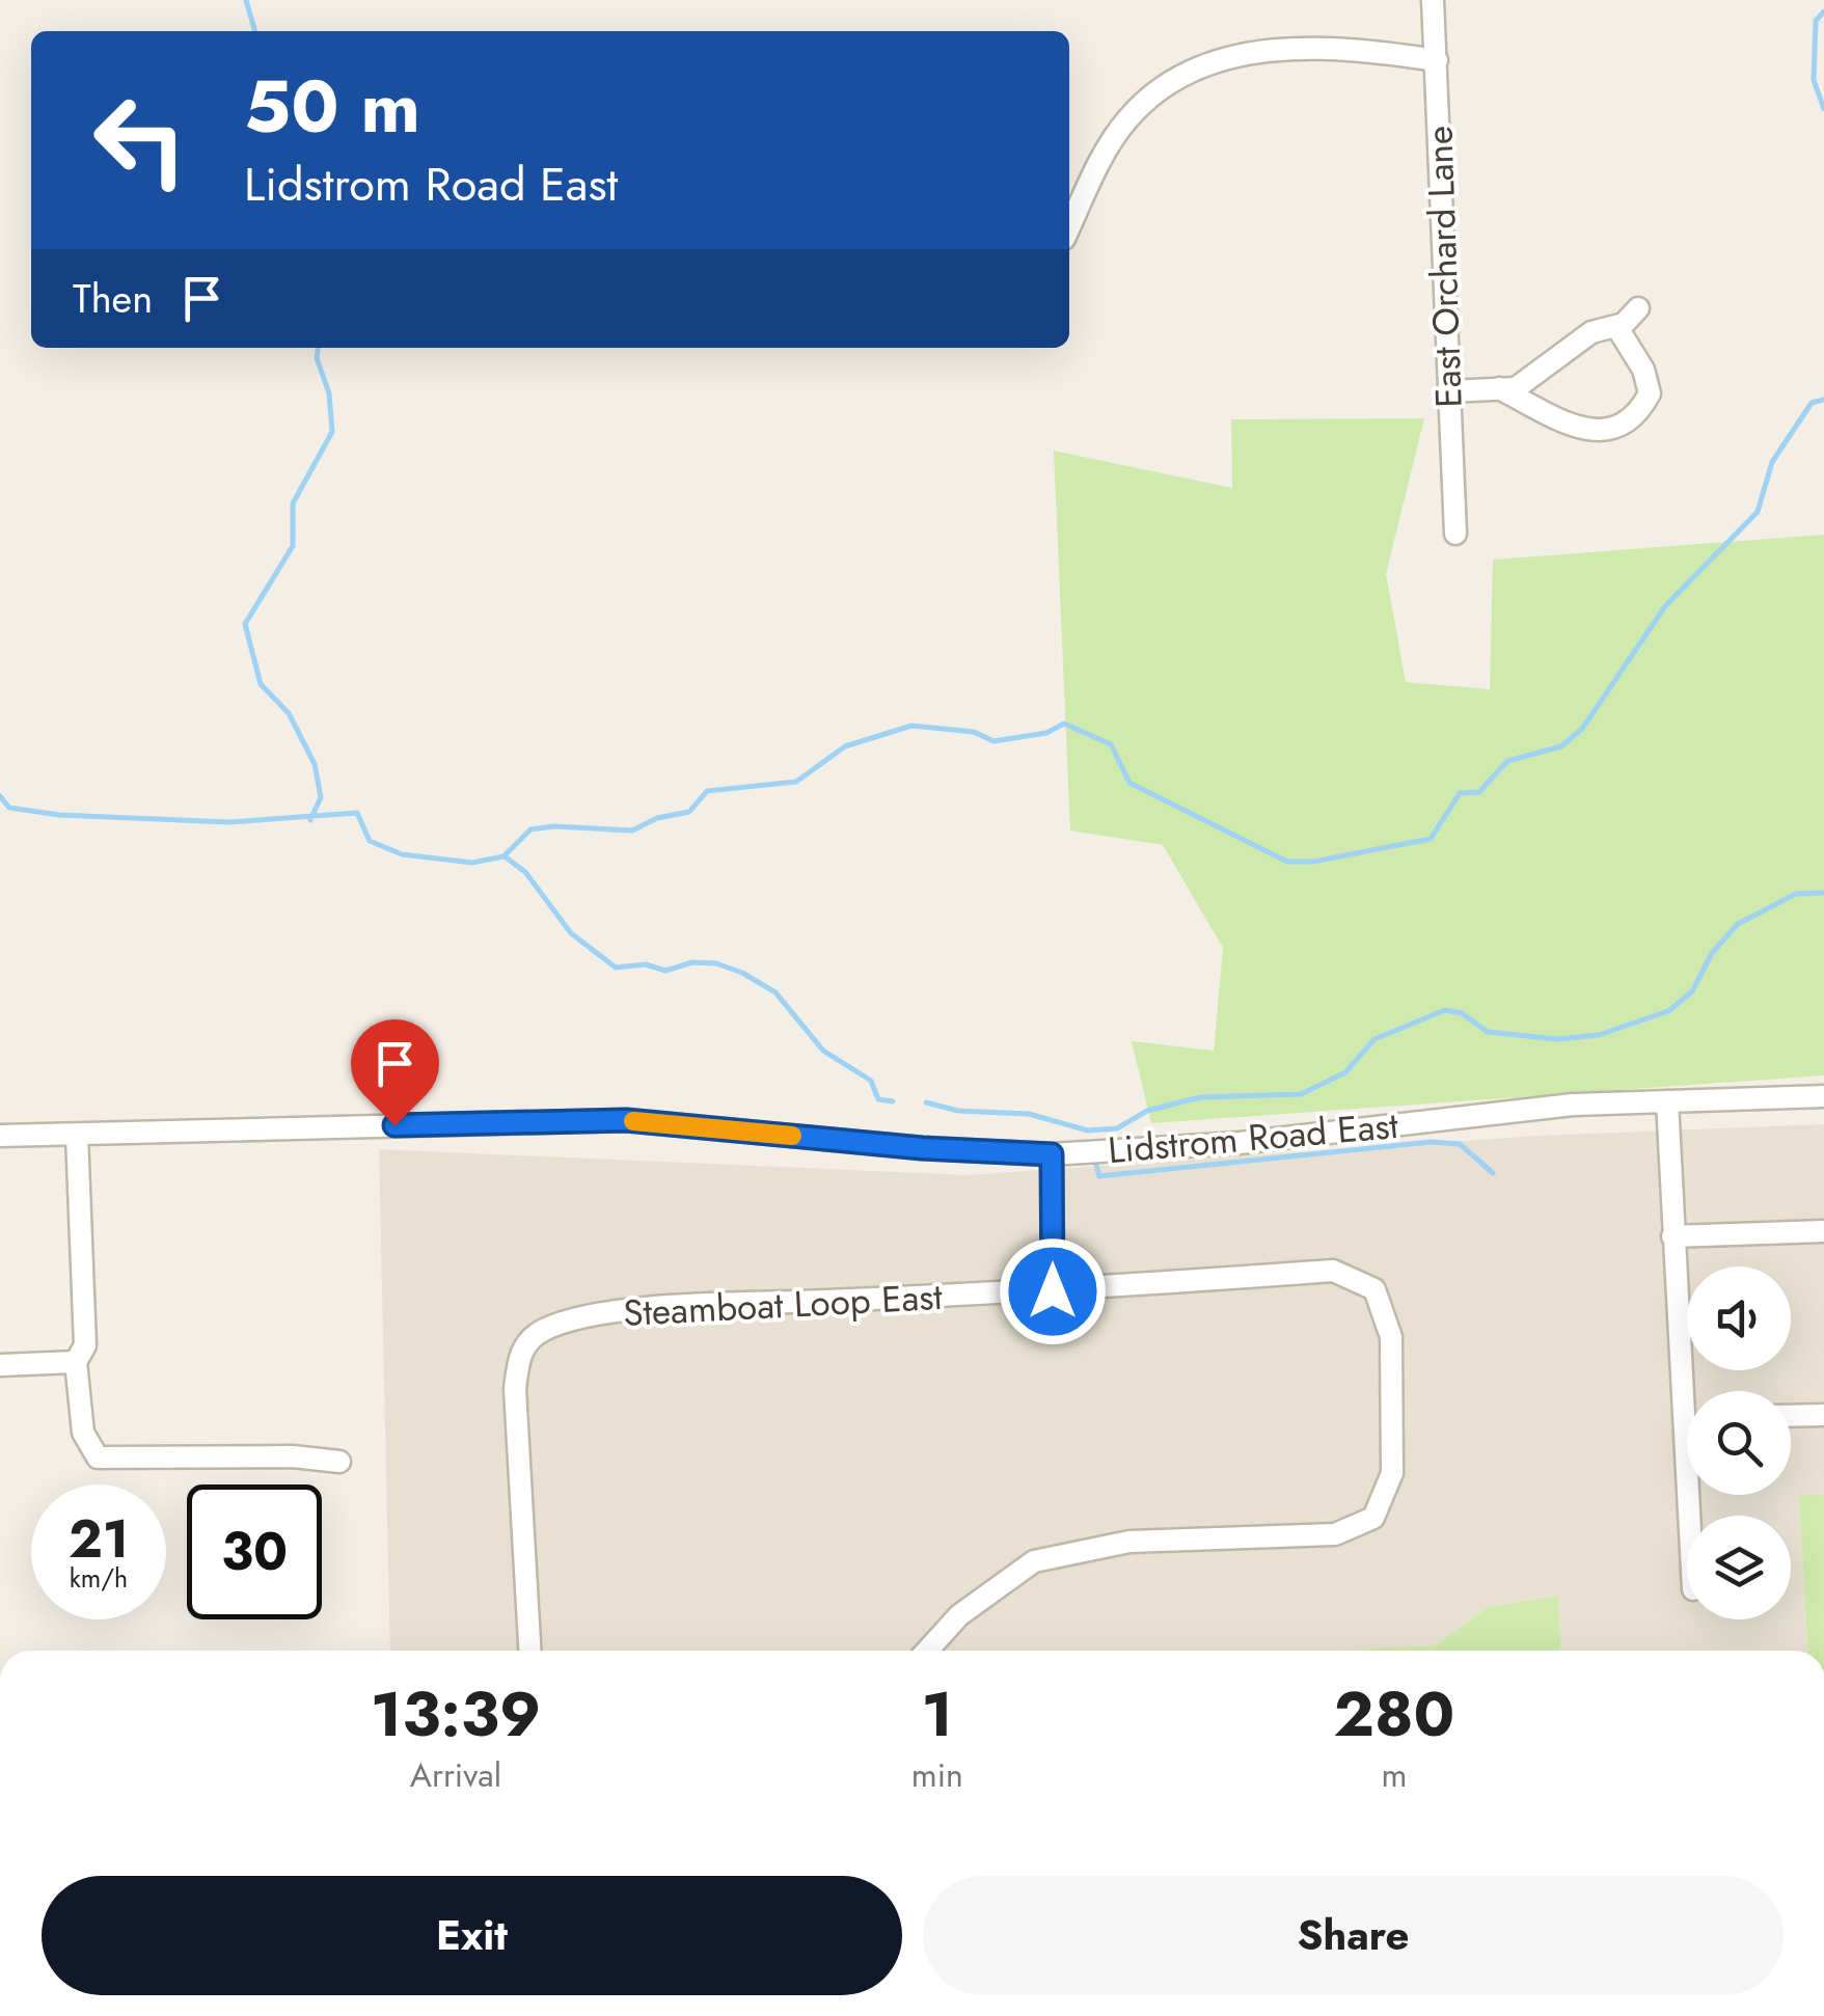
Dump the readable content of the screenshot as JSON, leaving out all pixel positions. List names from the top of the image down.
{
  "streets": {
    "street": ["East Orchard Lane", "Lidstrom Road East", "Steamboat Loop East"]
  },
  "page": {
    "turn": ["50 m", "Lidstrom Road East"],
    "then": "Then",
    "speed": "21 km/h",
    "limit": "30",
    "eta": [
      "13:39",
      "Arrival",
      "1",
      "min",
      "280",
      "m"
    ],
    "buttons": ["Exit", "Share"]
  }
}
